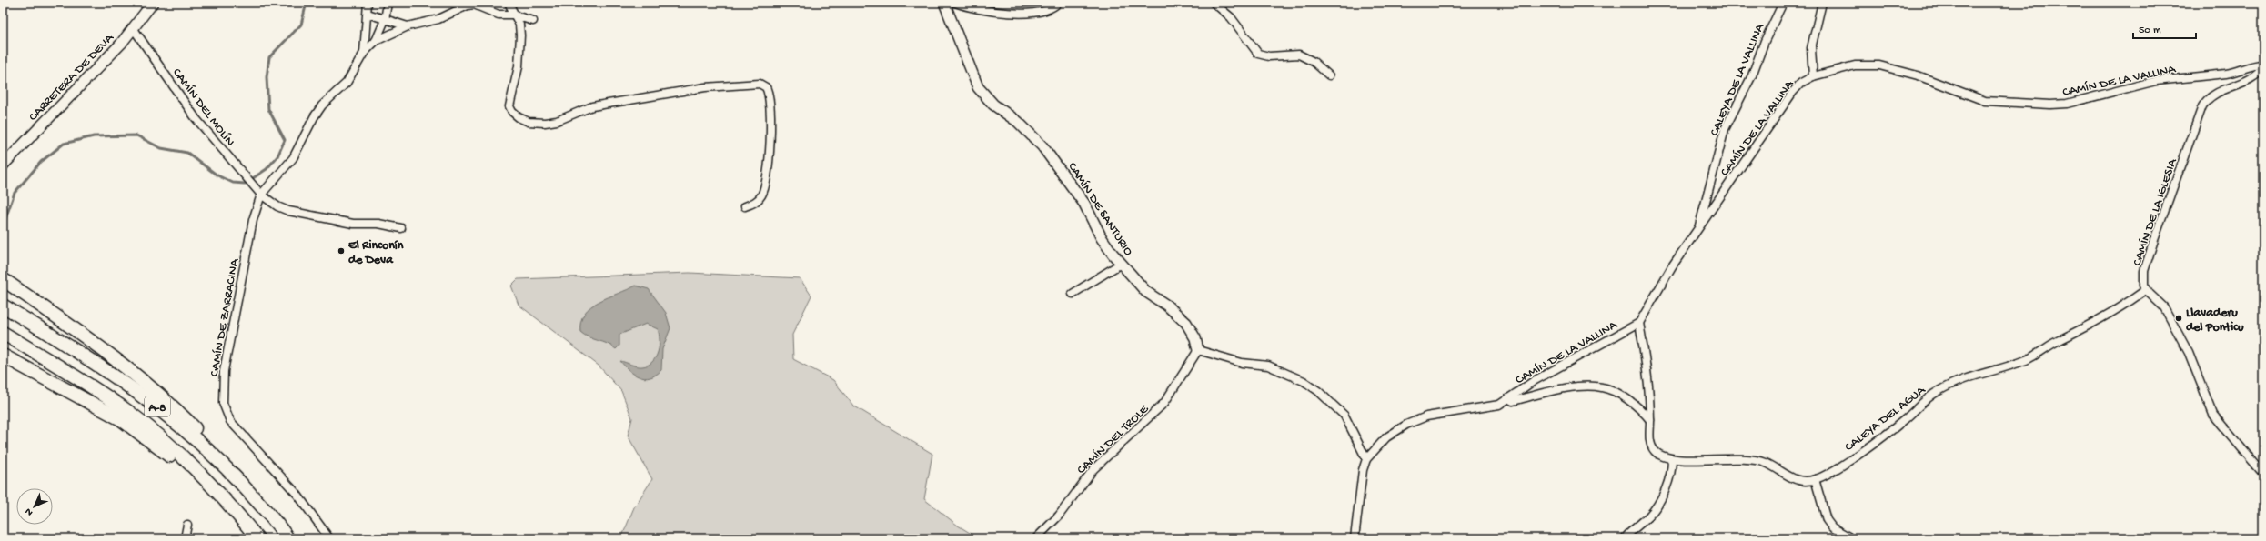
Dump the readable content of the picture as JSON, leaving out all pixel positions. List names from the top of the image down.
{
  "streets": {
    "highway": ["A-8"],
    "street": [
      "CARRETERA DE DEVA",
      "CALEYA DE LA VALLINA",
      "CAMÍN DE LA VALLINA",
      "CAMÍN DEL MOLÍN",
      "CAMÍN DE SANTURIO",
      "CAMÍN DE LA IGLESIA",
      "CAMÍN DE ZARRACINA",
      "CALEYA DEL AGUA",
      "CAMÍN DEL TROLE"
    ]
  },
  "crossings": [
    ["CARRETERA DE DEVA", "CAMÍN DEL MOLÍN"],
    ["CALEYA DE LA VALLINA", "CAMÍN DE LA VALLINA"],
    ["CAMÍN DE LA VALLINA", "CALEYA DEL AGUA"],
    ["CAMÍN DEL MOLÍN", "CAMÍN DE ZARRACINA"],
    ["CAMÍN DE SANTURIO", "CAMÍN DEL TROLE"],
    ["CAMÍN DE LA IGLESIA", "CALEYA DEL AGUA"]
  ],
  "places": ["El Rinconín de Deva", "Llavaderu del Ponticu"],
  "scale_bar": "50 m",
  "north": "bottom left"
}
